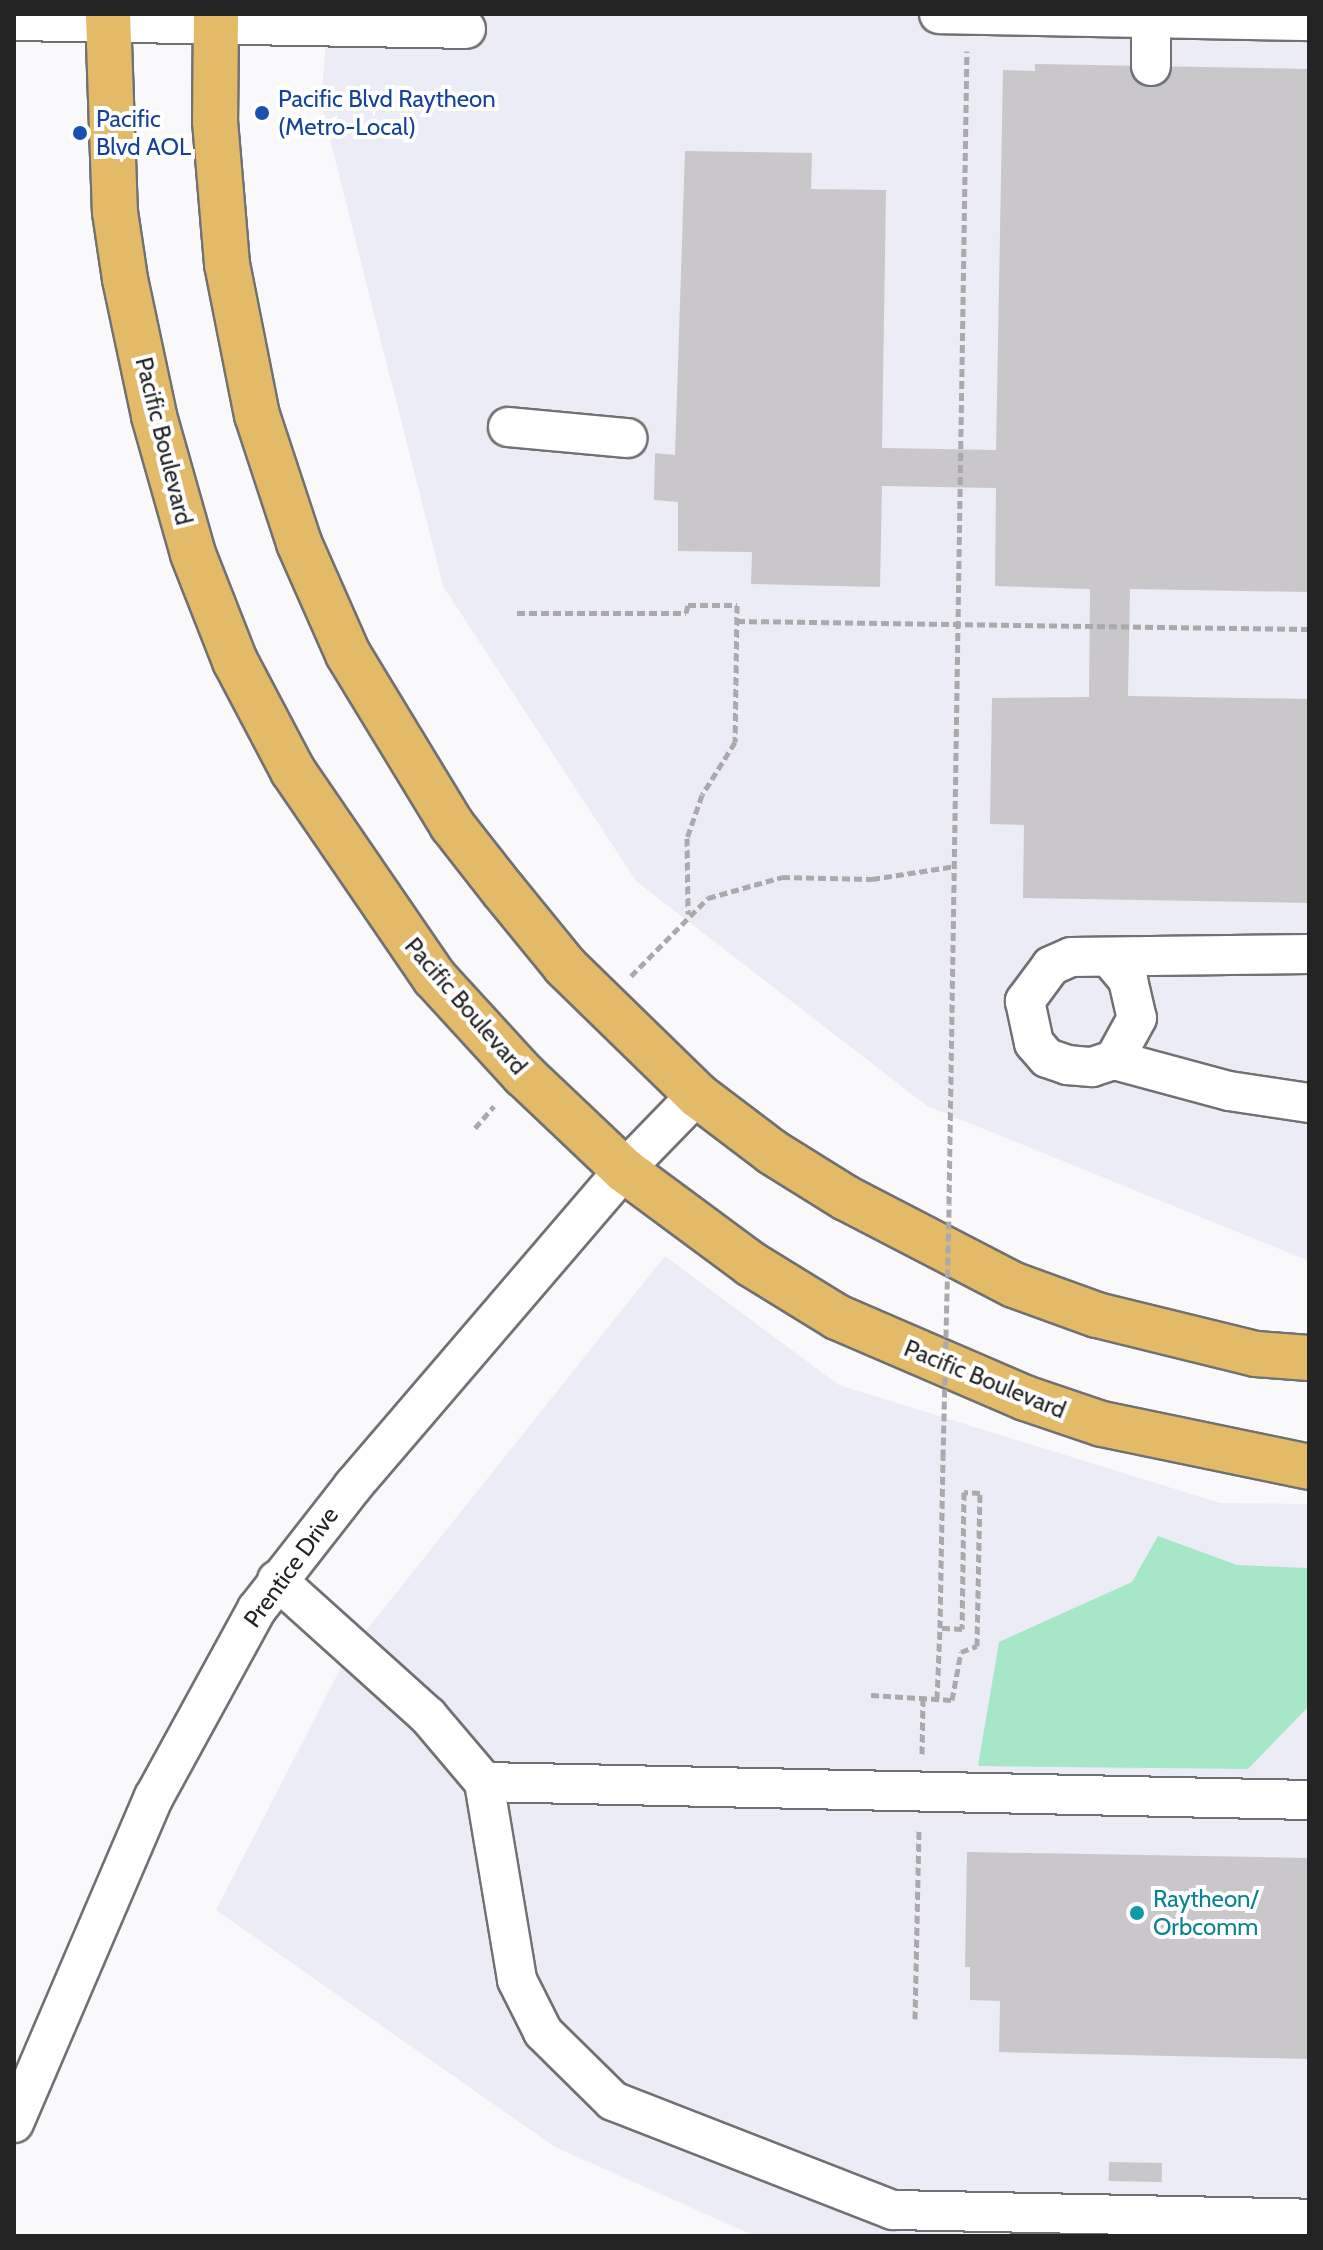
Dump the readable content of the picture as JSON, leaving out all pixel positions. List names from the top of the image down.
{
  "streets": {
    "main road": ["Pacific Boulevard"],
    "street": ["Prentice Drive"]
  },
  "crossings": [
    ["Pacific Boulevard", "Prentice Drive"]
  ],
  "places": ["Pacific Blvd Raytheon (Metro-Local)", "Pacific Blvd AOL", "Raytheon/ Orbcomm"]
}
